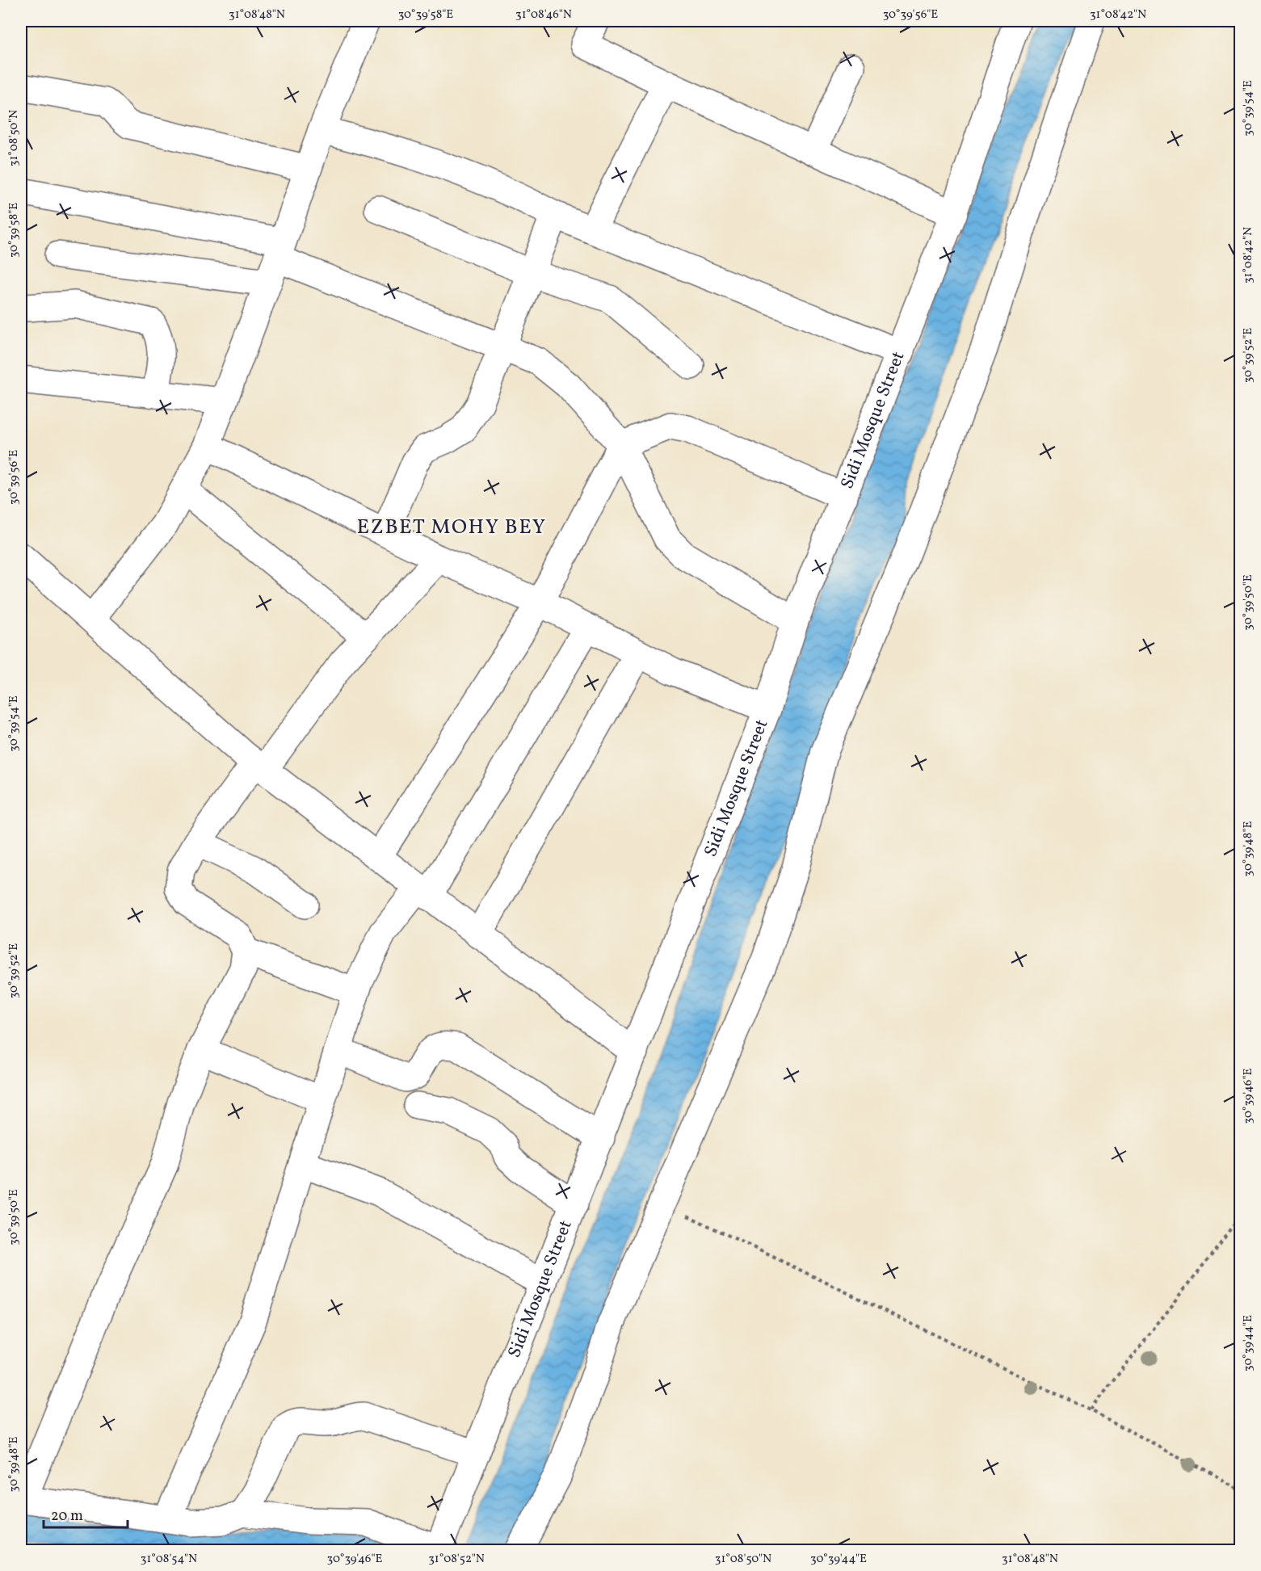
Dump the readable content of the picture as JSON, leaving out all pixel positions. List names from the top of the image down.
{
  "streets": {
    "street": ["Sidi Mosque Street"]
  },
  "districts": ["EZBET MOHY BEY"],
  "scale_bar": "20 m",
  "coordinates": [
    "31°08'48\"N",
    "30°39'58\"E",
    "31°08'46\"N",
    "30°39'56\"E",
    "31°08'42\"N",
    "30°39'54\"E",
    "31°08'50\"N",
    "30°39'52\"E",
    "30°39'50\"E",
    "30°39'48\"E",
    "30°39'46\"E",
    "30°39'44\"E",
    "31°08'54\"N",
    "31°08'52\"N"
  ]
}
